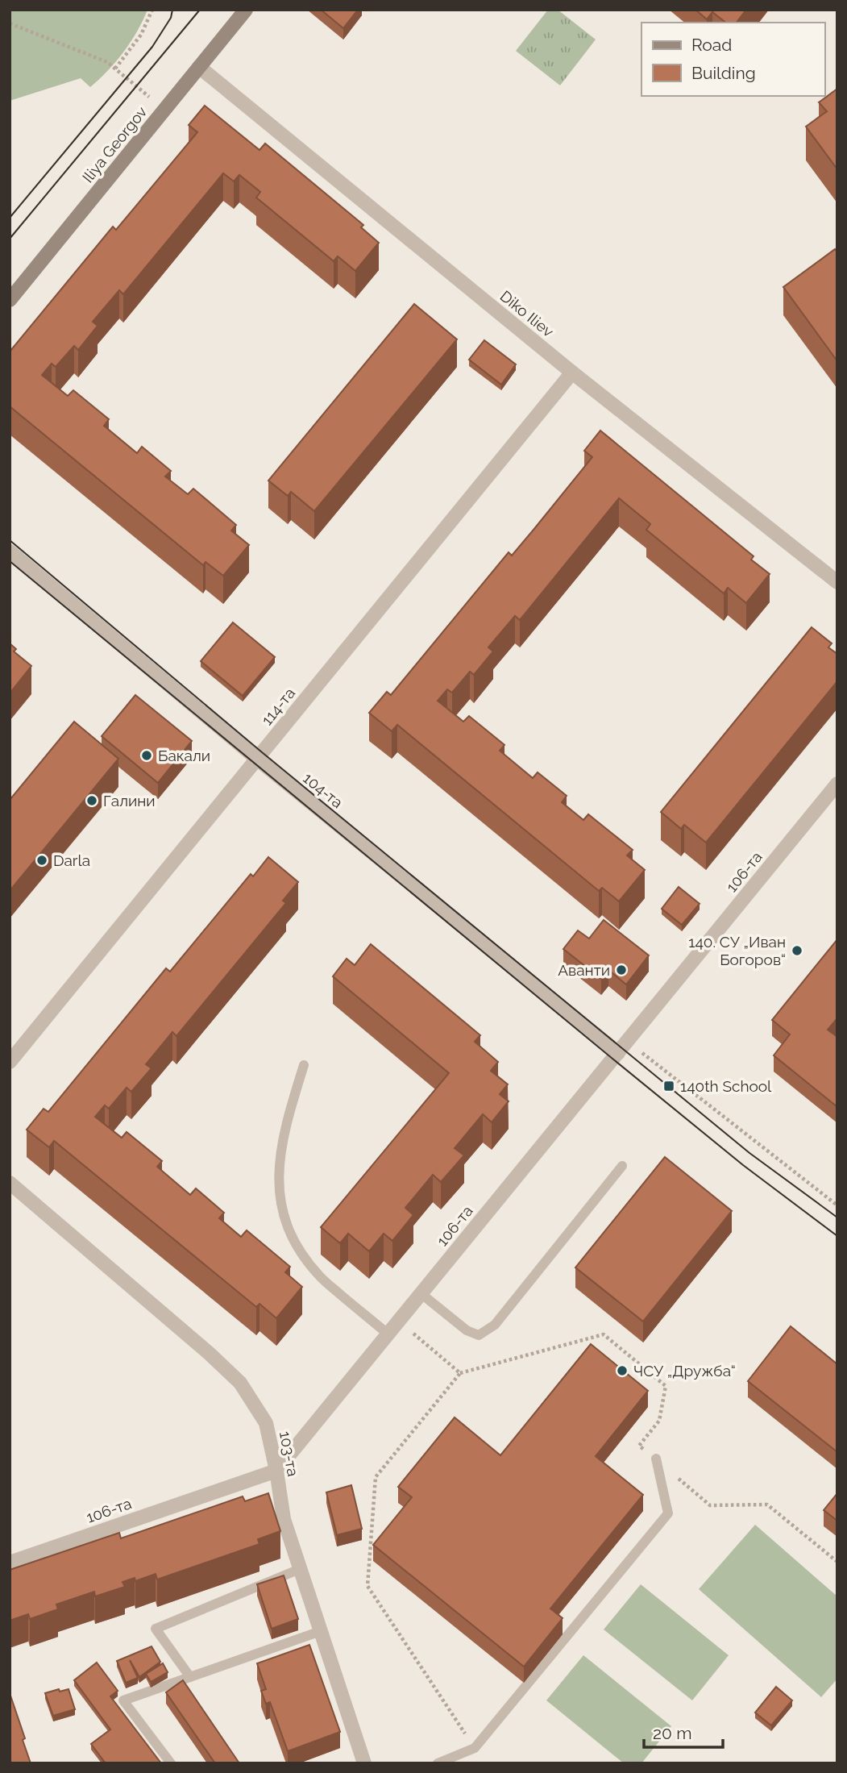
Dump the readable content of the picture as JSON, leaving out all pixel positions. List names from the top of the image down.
{
  "streets": {
    "street": [
      "Iliya Georgov",
      "Diko Iliev",
      "114-та",
      "104-та",
      "106-та",
      "103-та"
    ]
  },
  "crossings": [
    ["Iliya Georgov", "Diko Iliev"],
    ["Diko Iliev", "114-та"],
    ["114-та", "104-та"],
    ["104-та", "106-та"],
    ["106-та", "103-та"]
  ],
  "places": {
    "other": [
      "Бакали",
      "Галини",
      "Darla",
      "140. СУ „Иван Богоров“",
      "Аванти",
      "ЧСУ „Дружба“"
    ],
    "transit": ["140th School"]
  },
  "legend": ["Road", "Building"],
  "scale_bar": "20 m"
}
